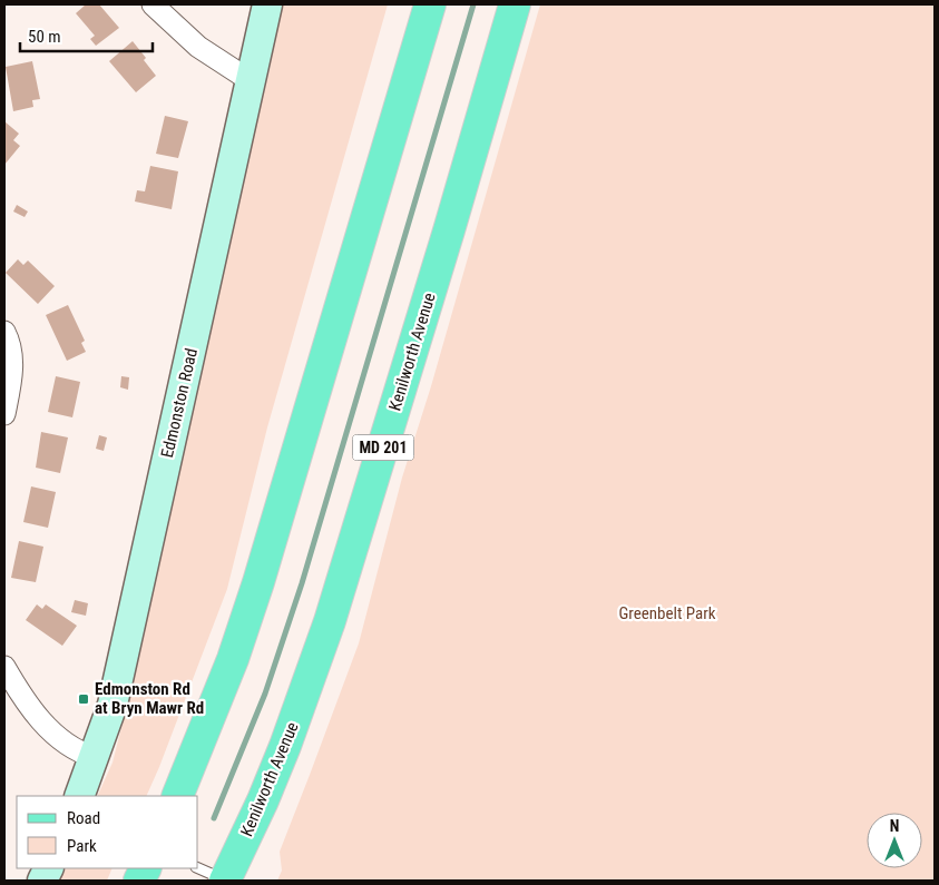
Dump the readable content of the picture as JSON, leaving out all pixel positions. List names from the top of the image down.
{
  "streets": {
    "main road": ["Kenilworth Avenue", "MD 201"],
    "street": ["Edmonston Road"]
  },
  "parks": ["Greenbelt Park"],
  "places": {
    "transit": ["Edmonston Rd at Bryn Mawr Rd"]
  },
  "legend": ["Road", "Park"],
  "scale_bar": "50 m",
  "north": "top"
}
